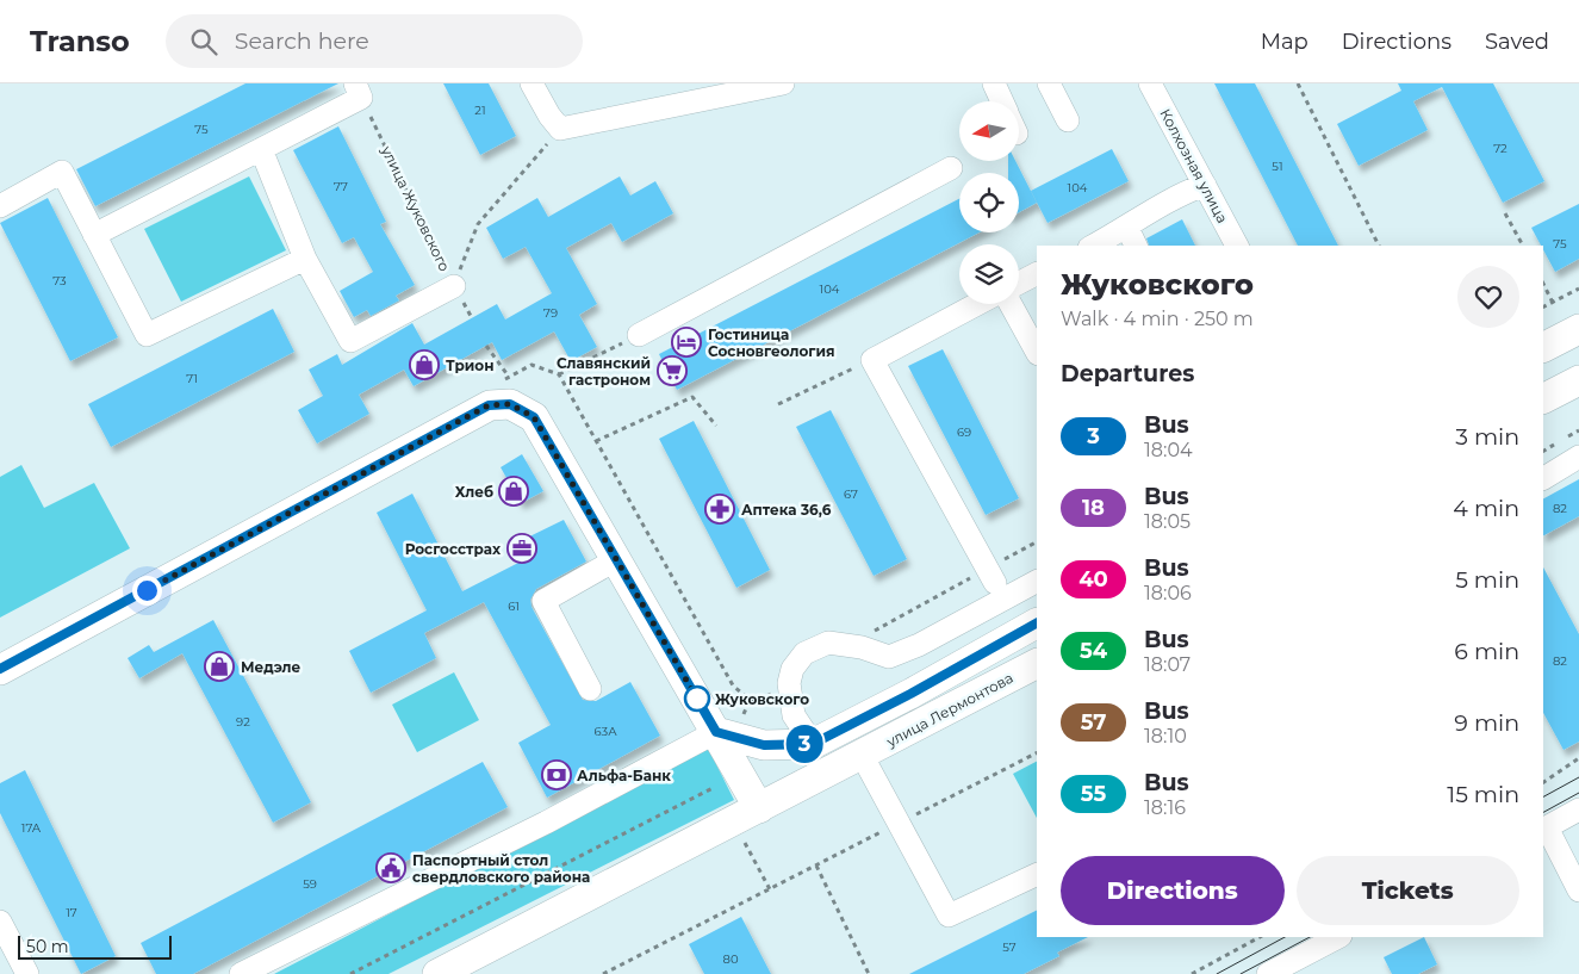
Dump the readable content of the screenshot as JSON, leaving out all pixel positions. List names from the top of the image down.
{
  "streets": {
    "main road": ["улица Лермонтова"],
    "street": ["Колхозная улица"],
    "path": ["улица Жуковского"]
  },
  "places": {
    "hotel": ["Гостиница Сосновгеология"],
    "shop": ["Трион", "Хлеб", "Медэле"],
    "supermarket": ["Славянский гастроном"],
    "pharmacy": ["Аптека 36,6"],
    "office": ["Росгосстрах"],
    "other": ["Жуковского"],
    "bank": ["Альфа-Банк"],
    "public building": ["Паспортный стол свердловского района"]
  },
  "lines": ["bus line 3"],
  "house_numbers": [
    "21",
    "75",
    "72",
    "51",
    "77",
    "104",
    "75",
    "73",
    "104",
    "79",
    "71",
    "69",
    "67",
    "82",
    "61",
    "82",
    "92",
    "63А",
    "17А",
    "59",
    "17",
    "57",
    "80"
  ],
  "scale_bar": "50 m",
  "north": "left",
  "page": {
    "header": "Transo",
    "search": "Search here",
    "nav": ["Map", "Directions", "Saved"],
    "on_map": "3",
    "heading": [
      ["Жуковского", "Walk · 4 min · 250 m"],
      "Departures"
    ],
    "list": [
      {
        "mark": "3",
        "name": "Bus",
        "note": "18:04",
        "value": "3 min"
      },
      {
        "mark": "18",
        "name": "Bus",
        "note": "18:05",
        "value": "4 min"
      },
      {
        "mark": "40",
        "name": "Bus",
        "note": "18:06",
        "value": "5 min"
      },
      {
        "mark": "54",
        "name": "Bus",
        "note": "18:07",
        "value": "6 min"
      },
      {
        "mark": "57",
        "name": "Bus",
        "note": "18:10",
        "value": "9 min"
      },
      {
        "mark": "55",
        "name": "Bus",
        "note": "18:16",
        "value": "15 min"
      }
    ],
    "buttons": ["Directions", "Tickets"],
    "scale": "50 m"
  }
}
